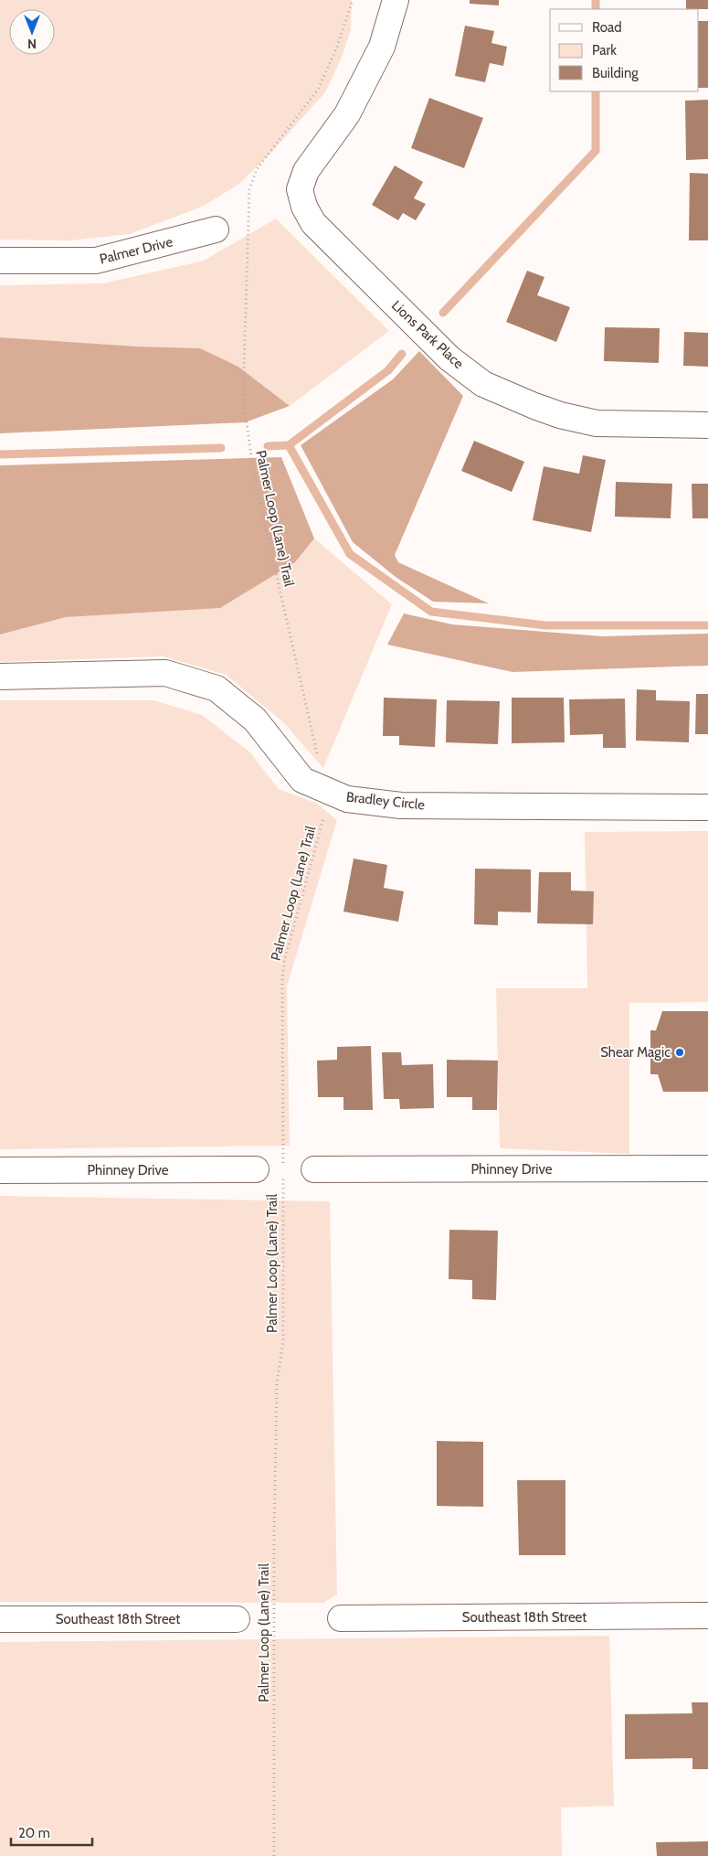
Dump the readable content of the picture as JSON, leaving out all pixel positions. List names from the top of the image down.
{
  "streets": {
    "street": [
      "Palmer Drive",
      "Lions Park Place",
      "Bradley Circle",
      "Phinney Drive",
      "Southeast 18th Street"
    ],
    "path": ["Palmer Loop (Lane) Trail"]
  },
  "crossings": [
    ["Palmer Loop (Lane) Trail", "Bradley Circle"]
  ],
  "places": ["Shear Magic"],
  "legend": ["Road", "Park", "Building"],
  "scale_bar": "20 m",
  "north": "bottom"
}
